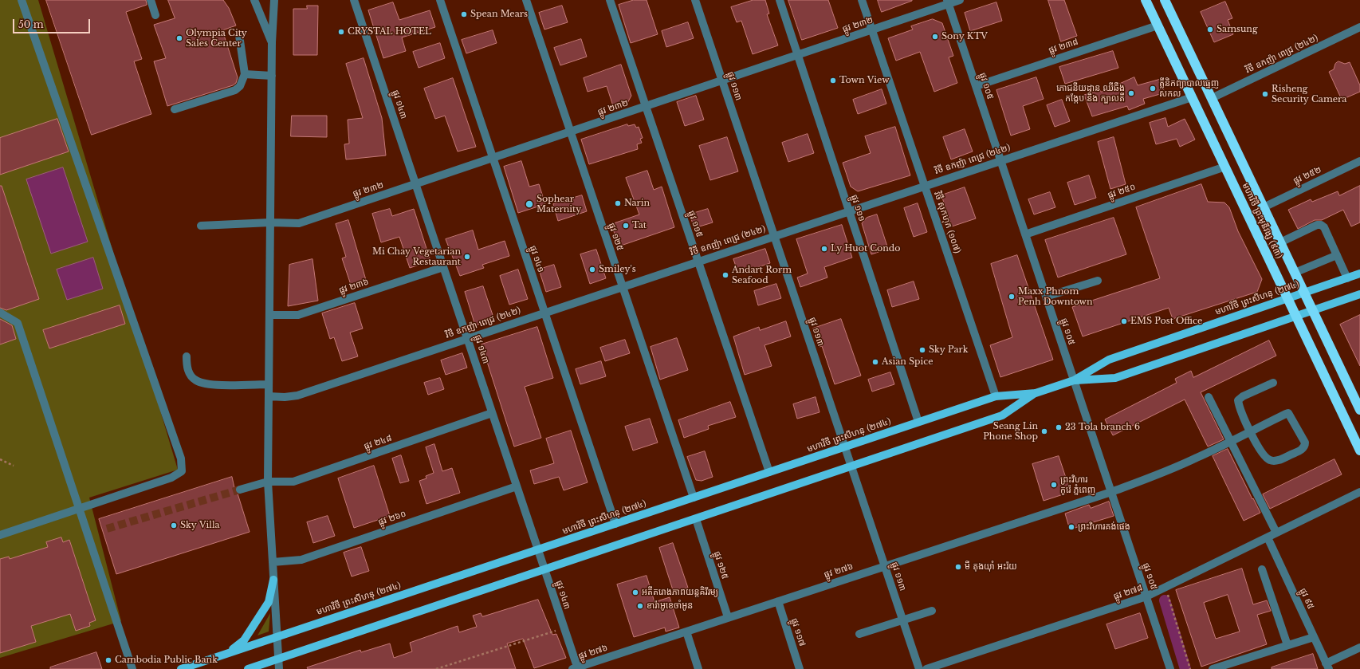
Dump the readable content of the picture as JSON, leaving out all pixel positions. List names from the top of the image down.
{
  "streets": {
    "highway": ["មហាវិថី ព្រះមុនីវង្ស (៩៣)"],
    "main road": ["មហាវិថី ព្រះសីហនុ (២៧៤)"],
    "street": [
      "ផ្លូវ ២៣២",
      "ផ្លូវ ២៣៨",
      "វិថី ឧកញ៉ា ពេជ្រ (២៤២)",
      "ផ្លូវ ១១៣",
      "ផ្លូវ ១០៥",
      "ផ្លូវ ១៤៣",
      "ផ្លូវ ២៥២",
      "ផ្លូវ ២៥០",
      "ផ្លូវ ១១១",
      "វិថី សុកហុក (១០៧)",
      "ផ្លូវ ១១៥",
      "ផ្លូវ ១២៥",
      "ផ្លូវ ១៤១",
      "ផ្លូវ ២៣៦",
      "ផ្លូវ ២៤៨",
      "ផ្លូវ ២៦០",
      "ផ្លូវ ២៧៦",
      "ផ្លូវ ២៧៨",
      "ផ្លូវ ៩៥",
      "ផ្លូវ ១១៧"
    ]
  },
  "crossings": [
    ["ផ្លូវ ២៣២", "ផ្លូវ ១១៣"],
    ["ផ្លូវ ២៣២", "ផ្លូវ ១០៥"],
    ["ផ្លូវ ២៣២", "ផ្លូវ ១៤៣"],
    ["ផ្លូវ ២៣២", "ផ្លូវ ១១១"],
    ["ផ្លូវ ២៣២", "វិថី សុកហុក (១០៧)"],
    ["ផ្លូវ ២៣២", "ផ្លូវ ១១៥"],
    ["ផ្លូវ ២៣២", "ផ្លូវ ១២៥"],
    ["ផ្លូវ ២៣២", "ផ្លូវ ១៤១"],
    ["ផ្លូវ ២៣៨", "ផ្លូវ ១០៥"],
    ["ផ្លូវ ២៣៨", "មហាវិថី ព្រះមុនីវង្ស (៩៣)"],
    ["វិថី ឧកញ៉ា ពេជ្រ (២៤២)", "ផ្លូវ ១១៣"],
    ["វិថី ឧកញ៉ា ពេជ្រ (២៤២)", "ផ្លូវ ១០៥"],
    ["វិថី ឧកញ៉ា ពេជ្រ (២៤២)", "ផ្លូវ ១៤៣"],
    ["វិថី ឧកញ៉ា ពេជ្រ (២៤២)", "ផ្លូវ ១១១"],
    ["វិថី ឧកញ៉ា ពេជ្រ (២៤២)", "មហាវិថី ព្រះមុនីវង្ស (៩៣)"],
    ["វិថី ឧកញ៉ា ពេជ្រ (២៤២)", "វិថី សុកហុក (១០៧)"],
    ["វិថី ឧកញ៉ា ពេជ្រ (២៤២)", "ផ្លូវ ១១៥"],
    ["វិថី ឧកញ៉ា ពេជ្រ (២៤២)", "ផ្លូវ ១២៥"],
    ["វិថី ឧកញ៉ា ពេជ្រ (២៤២)", "ផ្លូវ ១៤១"],
    ["ផ្លូវ ១១៣", "មហាវិថី ព្រះសីហនុ (២៧៤)"],
    ["ផ្លូវ ១១៣", "ផ្លូវ ២៧៦"],
    ["ផ្លូវ ១០៥", "ផ្លូវ ២៥០"],
    ["ផ្លូវ ១០៥", "មហាវិថី ព្រះសីហនុ (២៧៤)"],
    ["ផ្លូវ ១០៥", "ផ្លូវ ២៧៦"],
    ["ផ្លូវ ១០៥", "ផ្លូវ ២៧៨"],
    ["ផ្លូវ ១៤៣", "ផ្លូវ ២៣៦"],
    ["ផ្លូវ ១៤៣", "មហាវិថី ព្រះសីហនុ (២៧៤)"],
    ["ផ្លូវ ១៤៣", "ផ្លូវ ២៤៨"],
    ["ផ្លូវ ១៤៣", "ផ្លូវ ២៦០"],
    ["ផ្លូវ ១៤៣", "ផ្លូវ ២៧៦"],
    ["ផ្លូវ ២៥២", "មហាវិថី ព្រះមុនីវង្ស (៩៣)"],
    ["ផ្លូវ ២៥០", "មហាវិថី ព្រះមុនីវង្ស (៩៣)"],
    ["ផ្លូវ ១១១", "មហាវិថី ព្រះសីហនុ (២៧៤)"],
    ["មហាវិថី ព្រះមុនីវង្ស (៩៣)", "មហាវិថី ព្រះសីហនុ (២៧៤)"],
    ["វិថី សុកហុក (១០៧)", "មហាវិថី ព្រះសីហនុ (២៧៤)"],
    ["ផ្លូវ ១១៥", "មហាវិថី ព្រះសីហនុ (២៧៤)"],
    ["ផ្លូវ ១២៥", "មហាវិថី ព្រះសីហនុ (២៧៤)"],
    ["ផ្លូវ ១២៥", "ផ្លូវ ២៧៦"],
    ["ផ្លូវ ១៤១", "មហាវិថី ព្រះសីហនុ (២៧៤)"],
    ["ផ្លូវ ២៧៦", "ផ្លូវ ១១៧"],
    ["ផ្លូវ ២៧៨", "ផ្លូវ ៩៥"]
  ],
  "places": [
    "Spean Mears",
    "Samsung",
    "CRYSTAL HOTEL",
    "Sony KTV",
    "Olympia City Sales Center",
    "Town View",
    "គ្លីនិកព្យាបាលធ្មេញ សកល",
    "ភោជនីយដ្ធាន ឈីឆឹង កង្កែប និង ក្បាលតី",
    "Risheng Security Camera",
    "Narin",
    "Sophear Maternity",
    "Tat",
    "Ly Huot Condo",
    "Mi Chay Vegetarian Restaurant",
    "Smiley's",
    "Andart Rorm Seafood",
    "Maxx Phnom Penh Downtown",
    "EMS Post Office",
    "Sky Park",
    "Asian Spice",
    "23 Tola branch 6",
    "Seang Lin Phone Shop",
    "ព្រះវិហារ កូរ៉េ ភ្នំពេញ",
    "Sky Villa",
    "ព្រះវិហារគង់ផេង",
    "មី តុងយ៉ាំ អះរ៉យ",
    "អតីតរោងភាពយន្តគិរីរម្យ",
    "ខារ៉ាអូខេចាំអូន",
    "Cambodia Public Bank"
  ],
  "scale_bar": "50 m"
}
